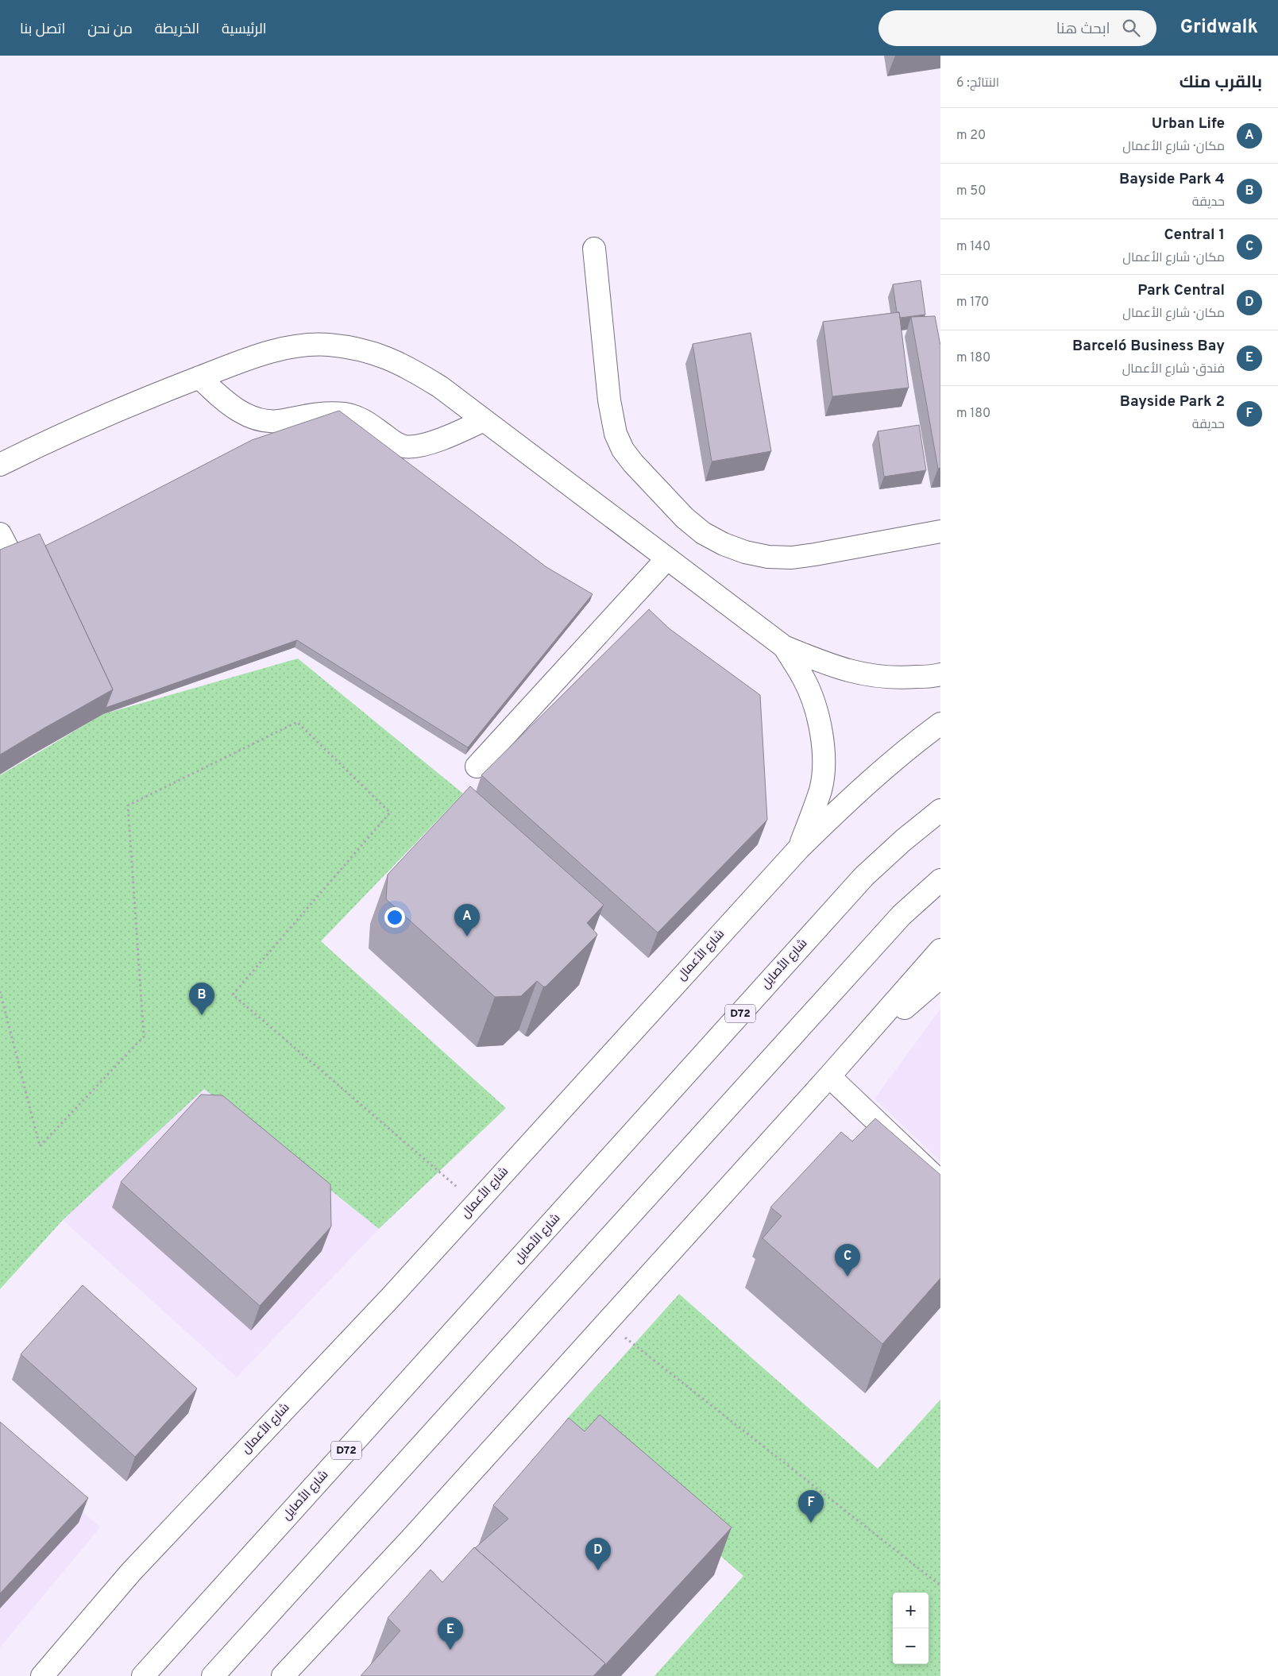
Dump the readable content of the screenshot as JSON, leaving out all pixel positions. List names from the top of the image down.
{
  "streets": {
    "street": ["شارع الأعمال", "شارع الأصايل", "D72"]
  },
  "page": {
    "header": "Gridwalk",
    "search": "ابحث هنا",
    "nav": [
      "الرئيسية",
      "الخريطة",
      "من نحن",
      "اتصل بنا"
    ],
    "heading": ["بالقرب منك", "النتائج: 6"],
    "list": [
      {
        "mark": "A",
        "name": "Urban Life",
        "note": "مكان · شارع الأعمال",
        "value": "20 m"
      },
      {
        "mark": "B",
        "name": "Bayside Park 4",
        "note": "حديقة",
        "value": "50 m"
      },
      {
        "mark": "C",
        "name": "Central 1",
        "note": "مكان · شارع الأعمال",
        "value": "140 m"
      },
      {
        "mark": "D",
        "name": "Park Central",
        "note": "مكان · شارع الأعمال",
        "value": "170 m"
      },
      {
        "mark": "E",
        "name": "Barceló Business Bay",
        "note": "فندق · شارع الأعمال",
        "value": "180 m"
      },
      {
        "mark": "F",
        "name": "Bayside Park 2",
        "note": "حديقة",
        "value": "180 m"
      }
    ],
    "pins": [
      "A",
      "B",
      "C",
      "F",
      "D",
      "E"
    ],
    "map_buttons": ["+", "−"]
  }
}
